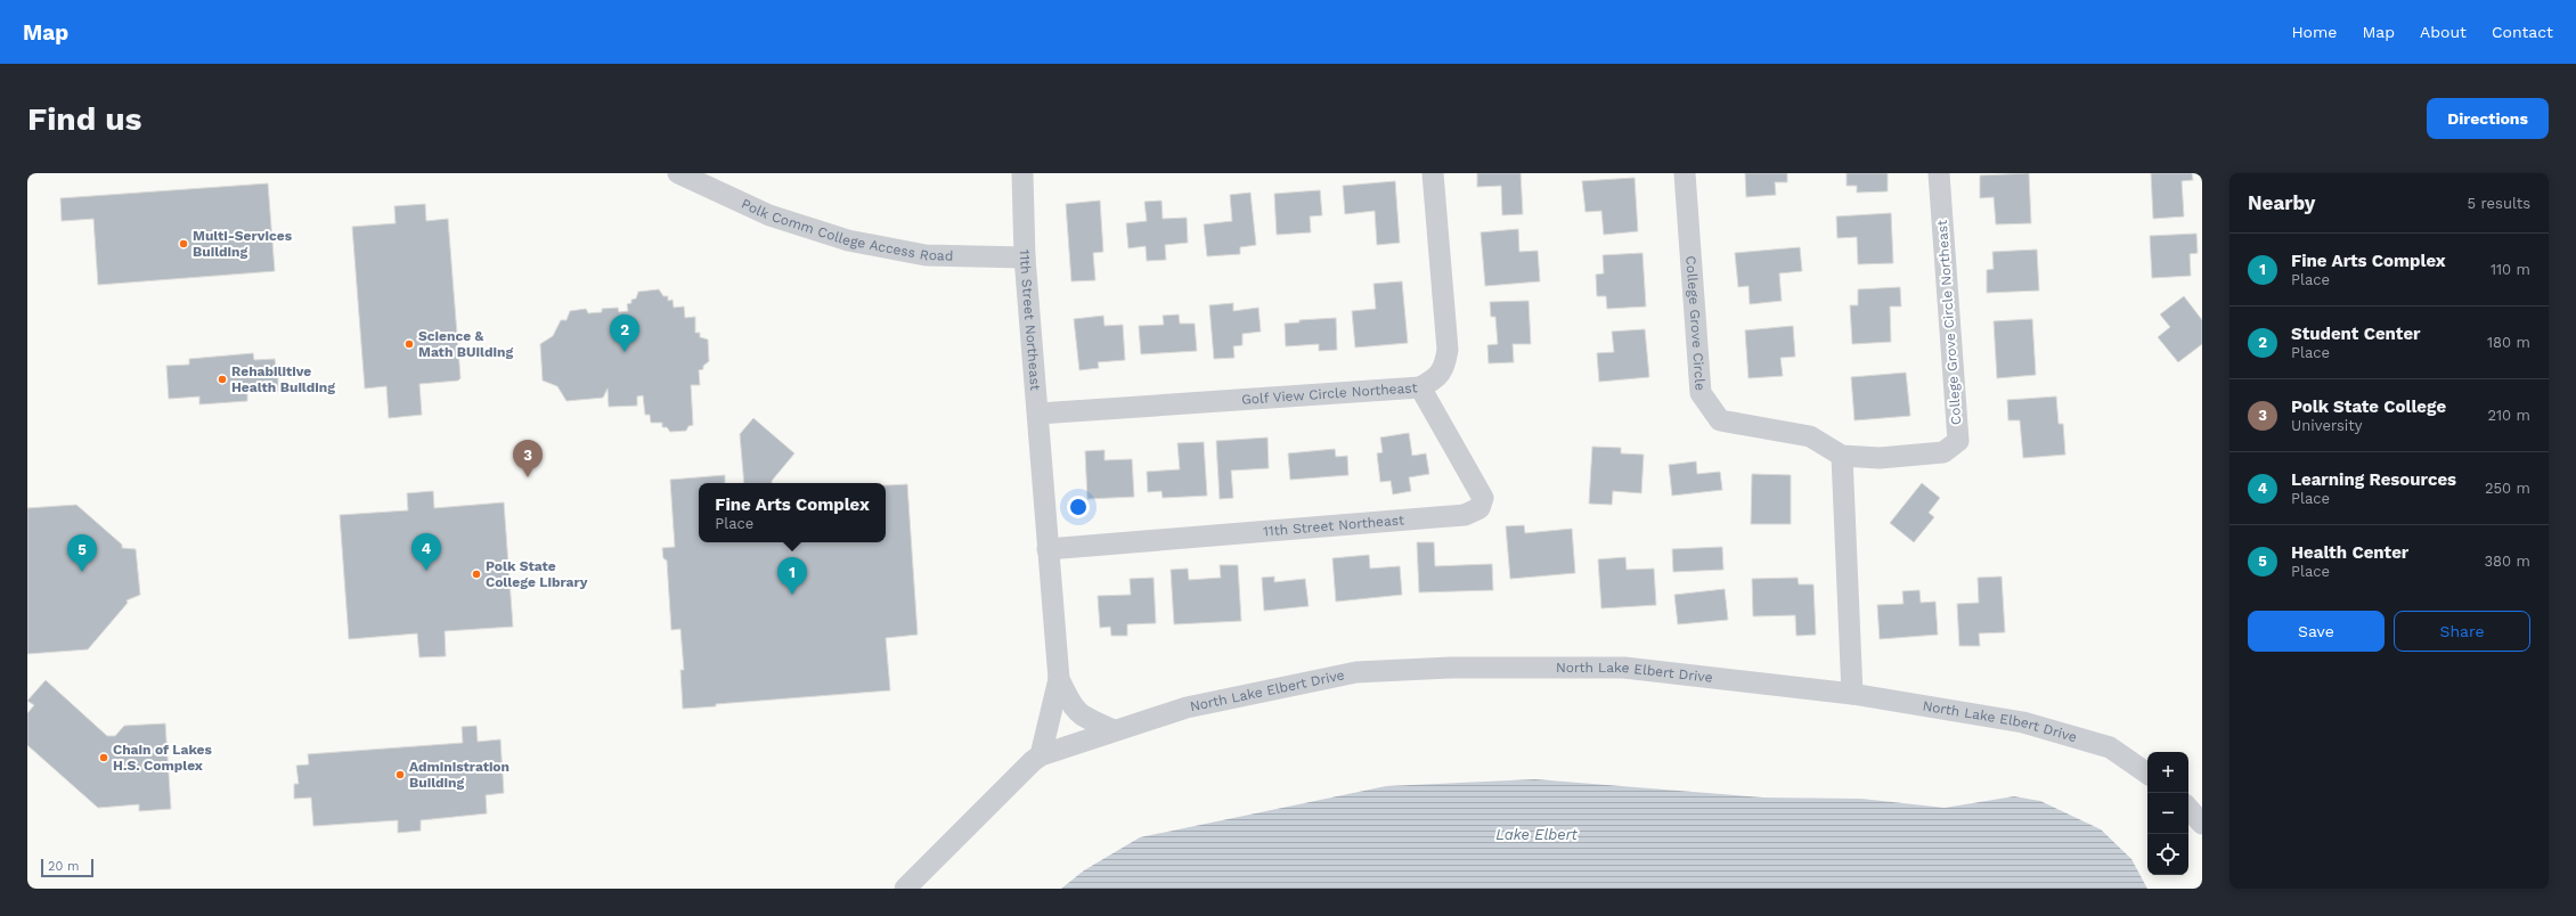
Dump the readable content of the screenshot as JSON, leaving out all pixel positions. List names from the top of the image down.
{
  "streets": {
    "street": [
      "Polk Comm College Access Road",
      "11th Street Northeast",
      "College Grove Circle Northeast",
      "College Grove Circle",
      "Golf View Circle Northeast",
      "North Lake Elbert Drive"
    ]
  },
  "crossings": [
    ["Polk Comm College Access Road", "11th Street Northeast"],
    ["11th Street Northeast", "Golf View Circle Northeast"],
    ["11th Street Northeast", "North Lake Elbert Drive"],
    ["College Grove Circle Northeast", "College Grove Circle"]
  ],
  "water": ["Lake Elbert"],
  "places": [
    "Multi-Services Building",
    "Science & Math BUilding",
    "Rehabilitive Health Building",
    "Polk State College Library",
    "Chain of Lakes H.S. Complex",
    "Administration Building"
  ],
  "scale_bar": "20 m",
  "page": {
    "header": "Map",
    "nav": [
      "Home",
      "Map",
      "About",
      "Contact"
    ],
    "buttons": [
      "Directions",
      ["Save", "Share"]
    ],
    "title": "Find us",
    "heading": ["Nearby", "5 results"],
    "list": [
      {
        "mark": "1",
        "name": "Fine Arts Complex",
        "note": "Place",
        "value": "110 m"
      },
      {
        "mark": "2",
        "name": "Student Center",
        "note": "Place",
        "value": "180 m"
      },
      {
        "mark": "3",
        "name": "Polk State College",
        "note": "University",
        "value": "210 m"
      },
      {
        "mark": "4",
        "name": "Learning Resources",
        "note": "Place",
        "value": "250 m"
      },
      {
        "mark": "5",
        "name": "Health Center",
        "note": "Place",
        "value": "380 m"
      }
    ],
    "pins": [
      "2",
      "3",
      "4",
      "5",
      "1"
    ],
    "popup": ["Fine Arts Complex", "Place"],
    "map_buttons": ["+", "−"],
    "scale": "20 m"
  }
}
